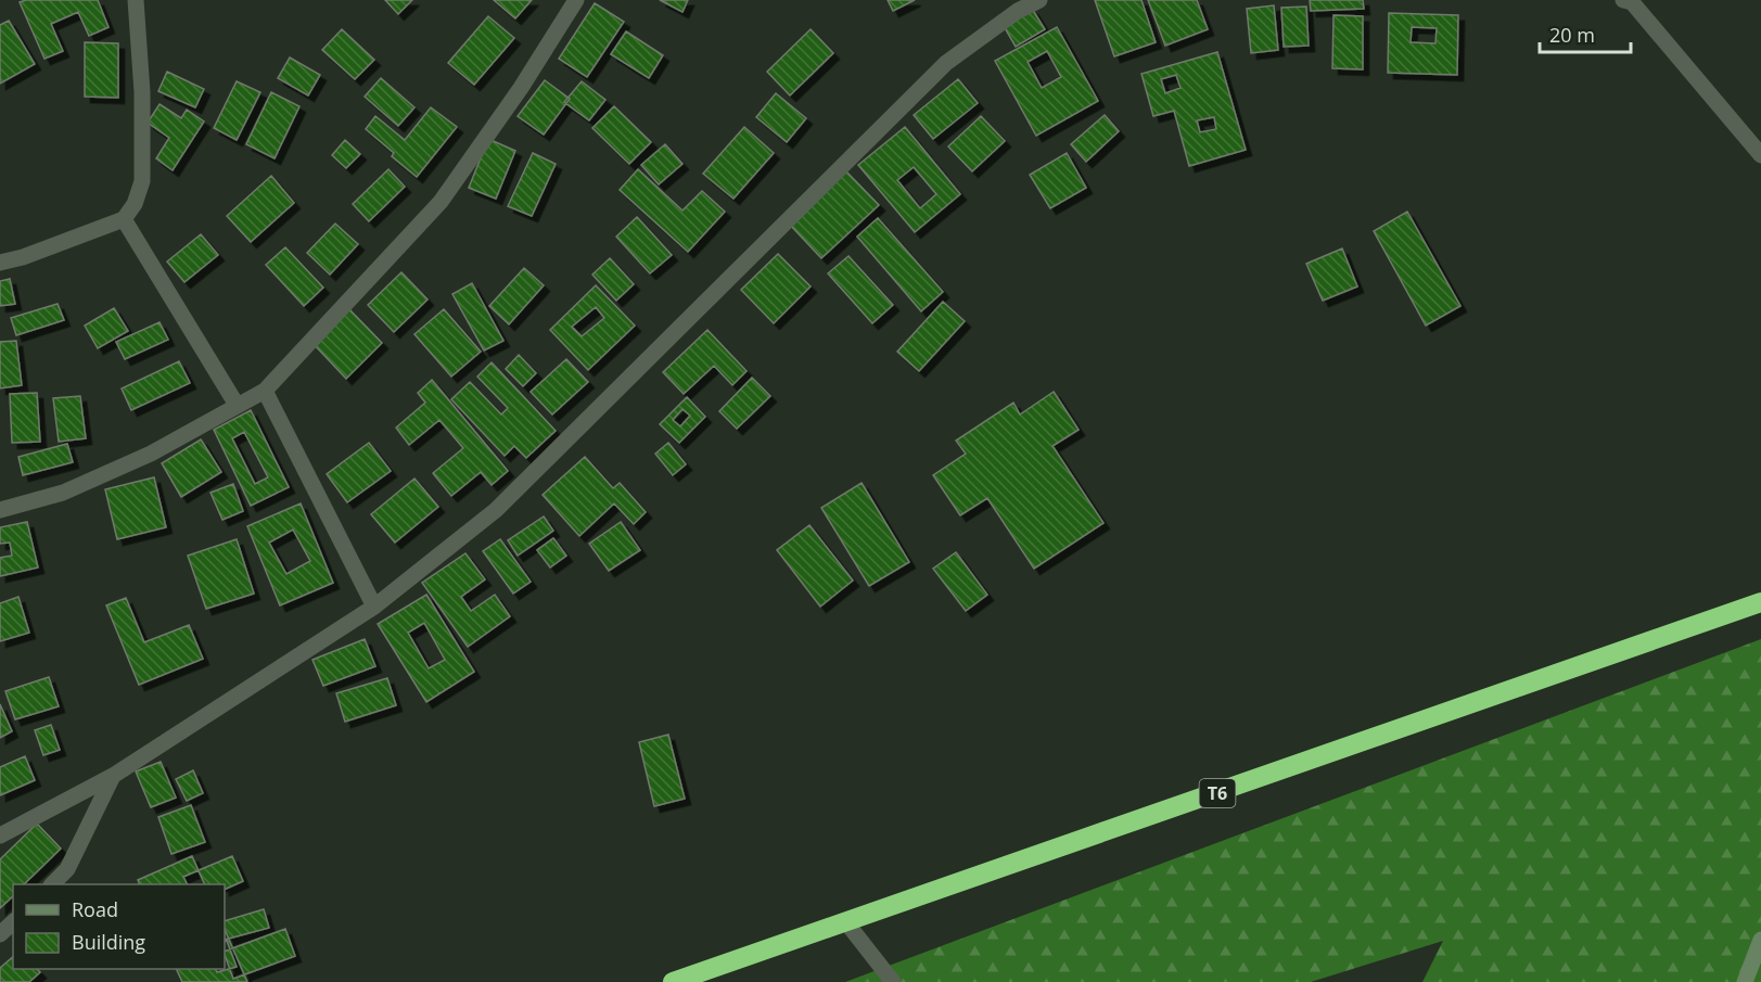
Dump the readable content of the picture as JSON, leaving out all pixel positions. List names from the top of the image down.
{
  "streets": {
    "highway": ["T6"]
  },
  "legend": ["Road", "Building"],
  "scale_bar": "20 m"
}
